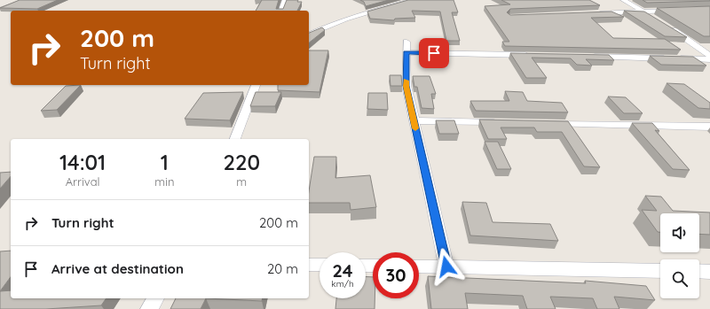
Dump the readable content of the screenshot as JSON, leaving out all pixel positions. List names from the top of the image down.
{
  "page": {
    "turn": ["200 m", "Turn right"],
    "eta": [
      "14:01",
      "Arrival",
      "1",
      "min",
      "220",
      "m"
    ],
    "list": [
      {
        "name": "Turn right",
        "value": "200 m"
      },
      {
        "name": "Arrive at destination",
        "value": "20 m"
      }
    ],
    "speed": "24 km/h",
    "limit": "30"
  }
}
